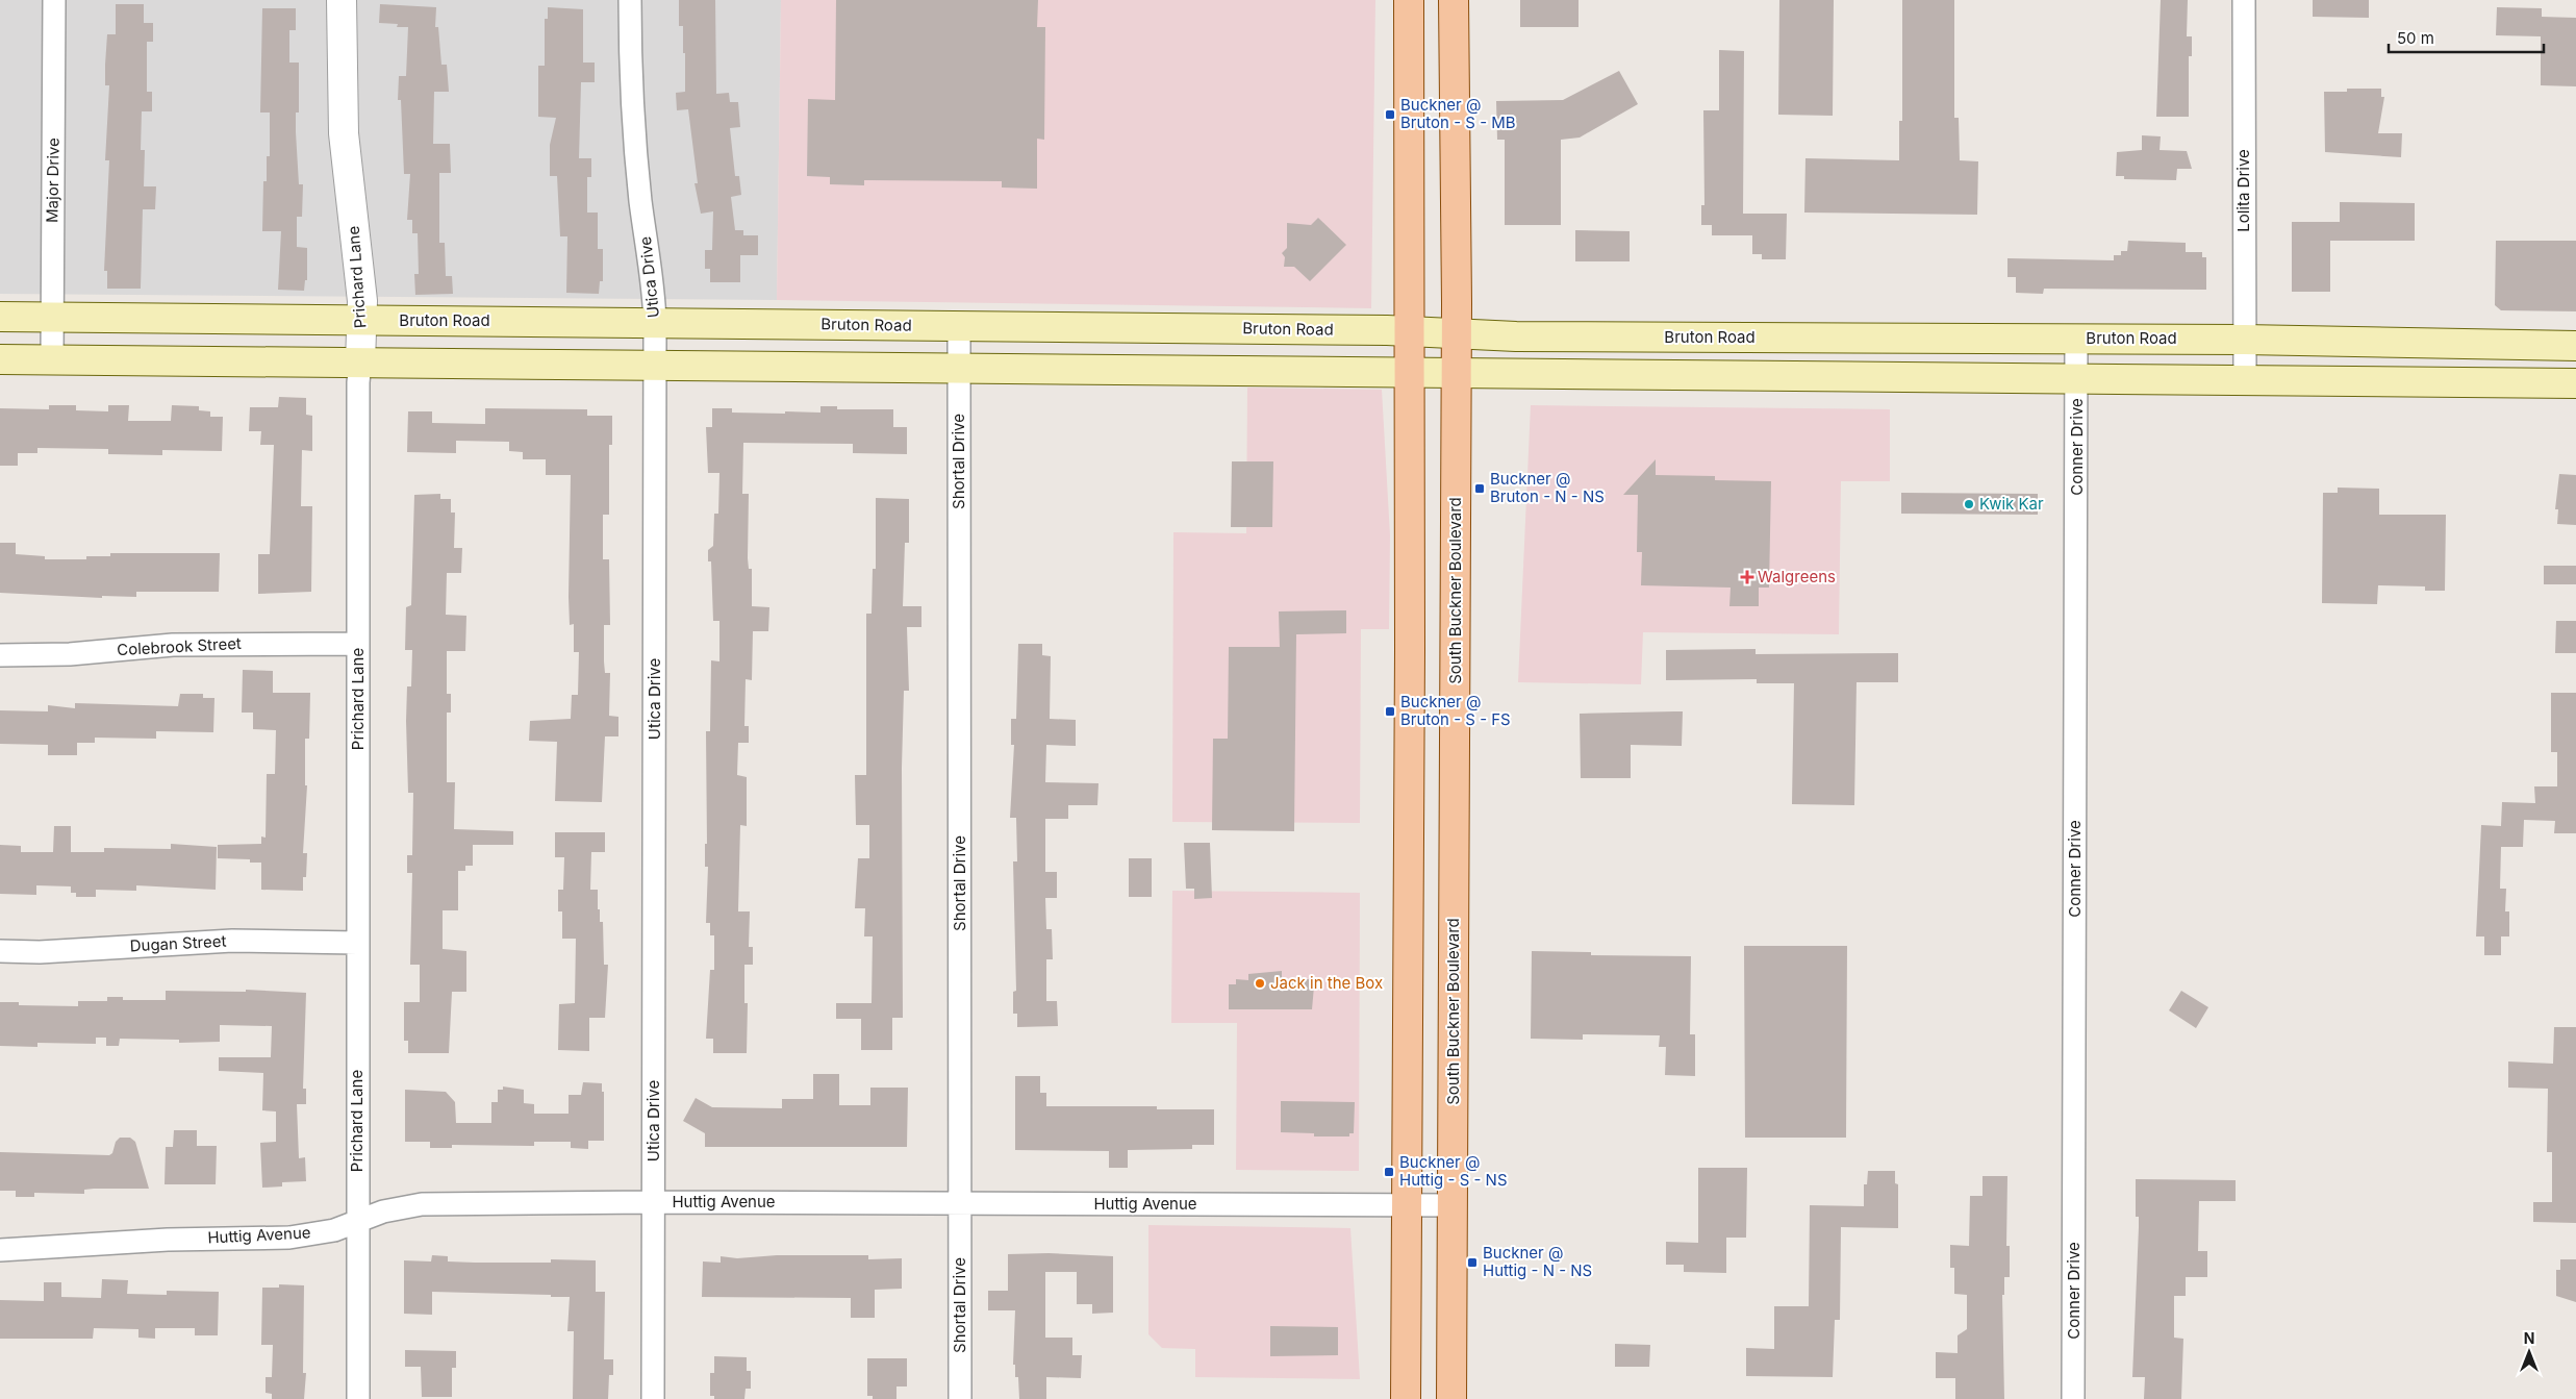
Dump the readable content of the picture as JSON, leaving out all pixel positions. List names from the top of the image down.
{
  "streets": {
    "main road": ["Bruton Road", "South Buckner Boulevard"],
    "street": [
      "Major Drive",
      "Lolita Drive",
      "Prichard Lane",
      "Utica Drive",
      "Conner Drive",
      "Shortal Drive",
      "Colebrook Street",
      "Dugan Street",
      "Huttig Avenue"
    ]
  },
  "crossings": [
    ["Major Drive", "Bruton Road"],
    ["Lolita Drive", "Bruton Road"],
    ["Prichard Lane", "Bruton Road"],
    ["Prichard Lane", "Colebrook Street"],
    ["Prichard Lane", "Dugan Street"],
    ["Prichard Lane", "Huttig Avenue"],
    ["Utica Drive", "Bruton Road"],
    ["Utica Drive", "Huttig Avenue"],
    ["Bruton Road", "Conner Drive"],
    ["Bruton Road", "Shortal Drive"],
    ["Bruton Road", "South Buckner Boulevard"],
    ["Shortal Drive", "Huttig Avenue"],
    ["South Buckner Boulevard", "Huttig Avenue"]
  ],
  "places": {
    "transit": [
      "Buckner @ Bruton - S - MB",
      "Buckner @ Bruton - N - NS",
      "Buckner @ Bruton - S - FS",
      "Buckner @ Huttig - S - NS",
      "Buckner @ Huttig - N - NS"
    ],
    "other": ["Kwik Kar", "Jack in the Box"],
    "health": ["Walgreens"]
  },
  "scale_bar": "50 m",
  "north": "top"
}
